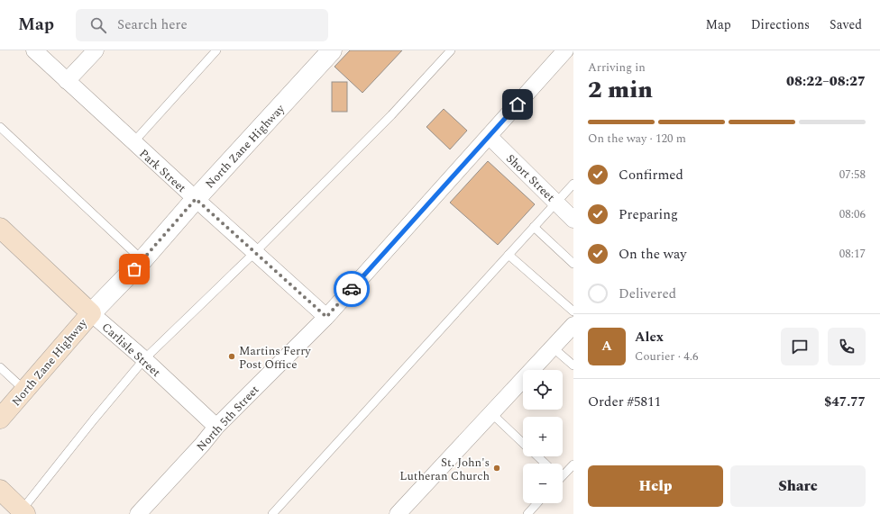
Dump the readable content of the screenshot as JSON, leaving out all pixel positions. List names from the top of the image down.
{
  "streets": {
    "main road": ["North Zane Highway", "Carlisle Street"],
    "street": ["Park Street", "Short Street", "North 5th Street"]
  },
  "crossings": [
    ["North Zane Highway", "Park Street"],
    ["North Zane Highway", "Carlisle Street"],
    ["Park Street", "North 5th Street"],
    ["Short Street", "North 5th Street"],
    ["Carlisle Street", "North 5th Street"]
  ],
  "places": ["Martins Ferry Post Office", "St. John's Lutheran Church"],
  "page": {
    "header": "Map",
    "search": "Search here",
    "nav": ["Map", "Directions", "Saved"],
    "heading": ["2 min", "Arriving in", "08:22–08:27"],
    "panel": [
      "Alex",
      "Courier · 4.6",
      "Order #5811",
      "$47.77"
    ],
    "bar": "On the way · 120 m",
    "list": [
      ["Confirmed", "07:58"],
      ["Preparing", "08:06"],
      ["On the way", "08:17"],
      "Delivered"
    ],
    "round": "A",
    "map_buttons": ["+", "−"],
    "buttons": ["Help", "Share"]
  }
}
